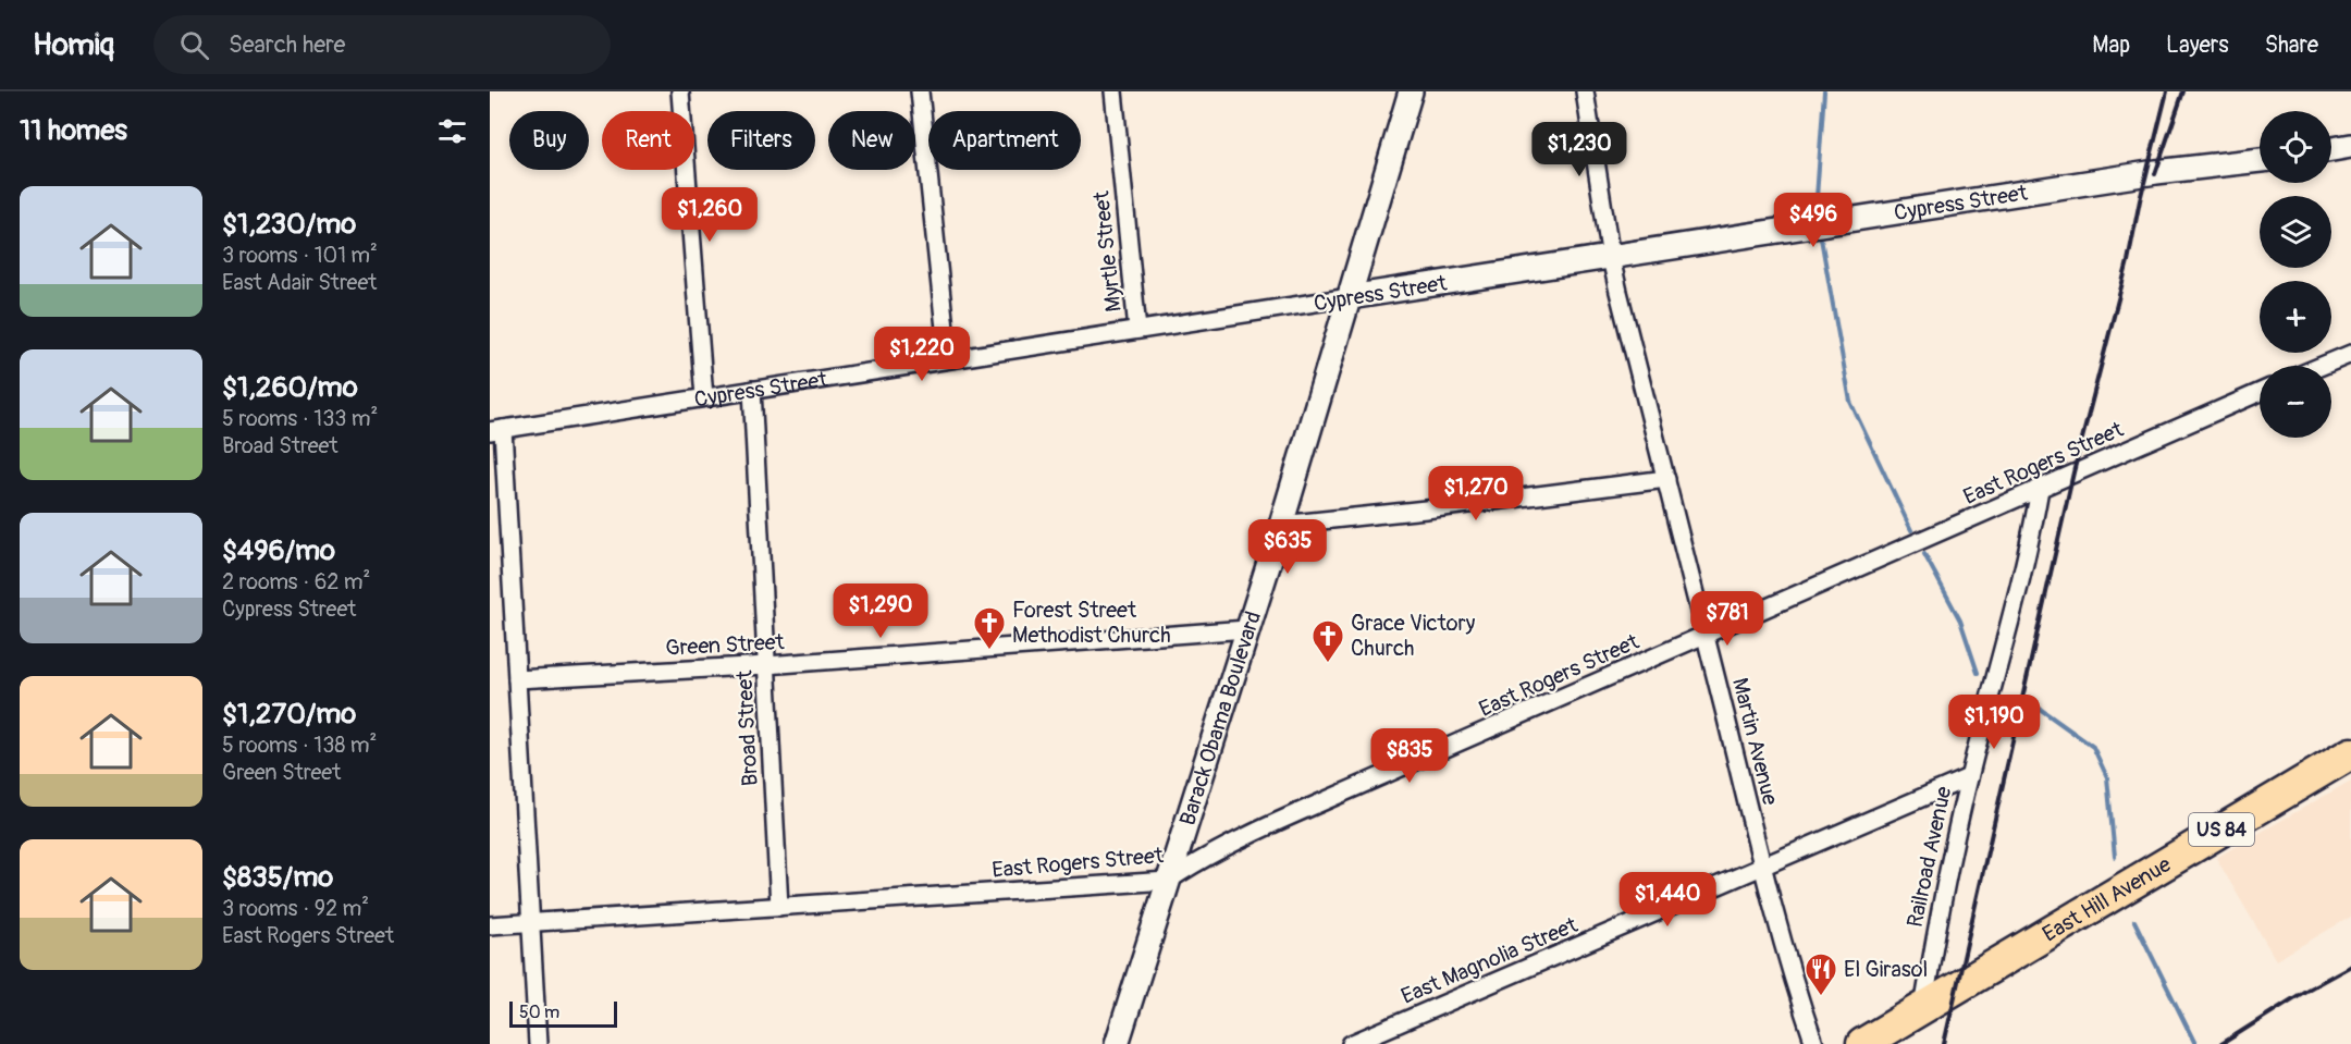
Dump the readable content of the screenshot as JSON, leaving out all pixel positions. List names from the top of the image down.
{
  "streets": {
    "highway": ["US 84", "East Hill Avenue"],
    "main road": ["Cypress Street", "Barack Obama Boulevard"],
    "street": [
      "Myrtle Street",
      "East Rogers Street",
      "Green Street",
      "Broad Street",
      "Martin Avenue",
      "Railroad Avenue",
      "East Magnolia Street"
    ]
  },
  "crossings": [
    ["Cypress Street", "Myrtle Street"],
    ["Cypress Street", "Barack Obama Boulevard"],
    ["Cypress Street", "Broad Street"],
    ["Cypress Street", "Martin Avenue"],
    ["East Rogers Street", "Barack Obama Boulevard"],
    ["East Rogers Street", "Broad Street"],
    ["East Rogers Street", "Martin Avenue"],
    ["East Rogers Street", "Railroad Avenue"],
    ["Green Street", "Barack Obama Boulevard"],
    ["Green Street", "Broad Street"],
    ["Martin Avenue", "East Magnolia Street"],
    ["Railroad Avenue", "East Hill Avenue"],
    ["Railroad Avenue", "East Magnolia Street"]
  ],
  "places": {
    "church": ["Forest Street Methodist Church", "Grace Victory Church"],
    "restaurant": ["El Girasol"]
  },
  "scale_bar": "50 m",
  "page": {
    "header": "Homiq",
    "search": "Search here",
    "nav": ["Map", "Layers", "Share"],
    "heading": "11 homes",
    "map_buttons": ["+", "−"],
    "chip": [
      "Buy",
      "Rent",
      "Filters",
      "New",
      "Apartment"
    ],
    "price": [
      "$1,230",
      "$1,260",
      "$496",
      "$1,220",
      "$1,270",
      "$635",
      "$1,290",
      "$781",
      "$1,190",
      "$835",
      "$1,440"
    ],
    "list": [
      {
        "name": "$1,230/mo",
        "note": "3 rooms · 101 m² · East Adair Street"
      },
      {
        "name": "$1,260/mo",
        "note": "5 rooms · 133 m² · Broad Street"
      },
      {
        "name": "$496/mo",
        "note": "2 rooms · 62 m² · Cypress Street"
      },
      {
        "name": "$1,270/mo",
        "note": "5 rooms · 138 m² · Green Street"
      },
      {
        "name": "$835/mo",
        "note": "3 rooms · 92 m² · East Rogers Street"
      }
    ],
    "scale": "50 m"
  }
}
